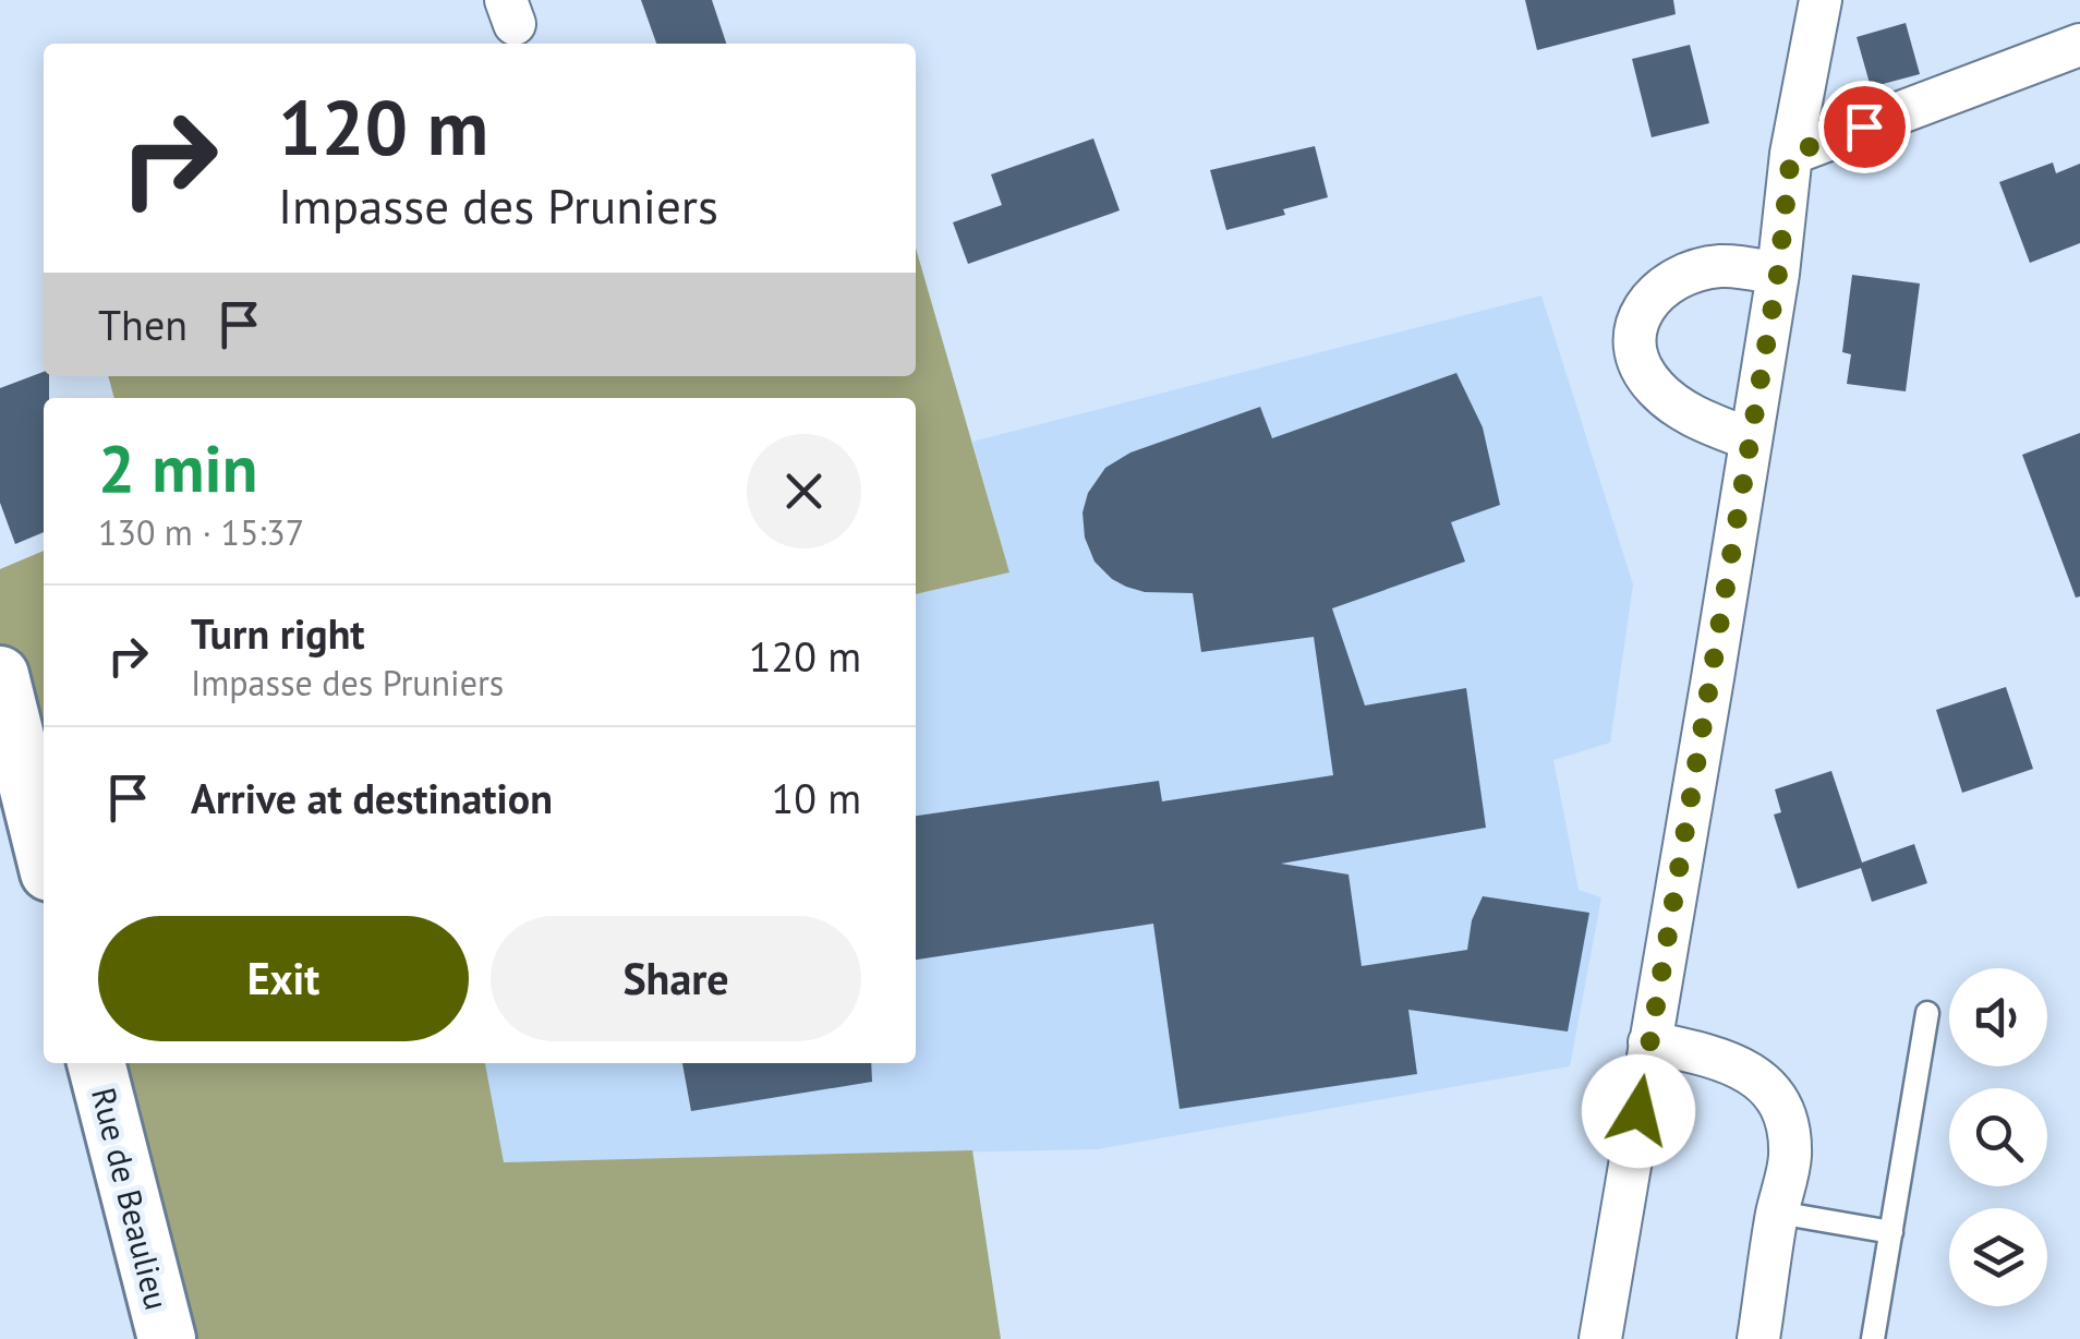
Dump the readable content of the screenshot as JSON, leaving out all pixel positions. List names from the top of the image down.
{
  "streets": {
    "street": ["Rue de Beaulieu"]
  },
  "page": {
    "turn": ["120 m", "Impasse des Pruniers"],
    "then": "Then",
    "heading": ["2 min", "130 m · 15:37"],
    "list": [
      {
        "name": "Turn right",
        "note": "Impasse des Pruniers",
        "value": "120 m"
      },
      {
        "name": "Arrive at destination",
        "value": "10 m"
      }
    ],
    "buttons": ["Exit", "Share"]
  }
}
